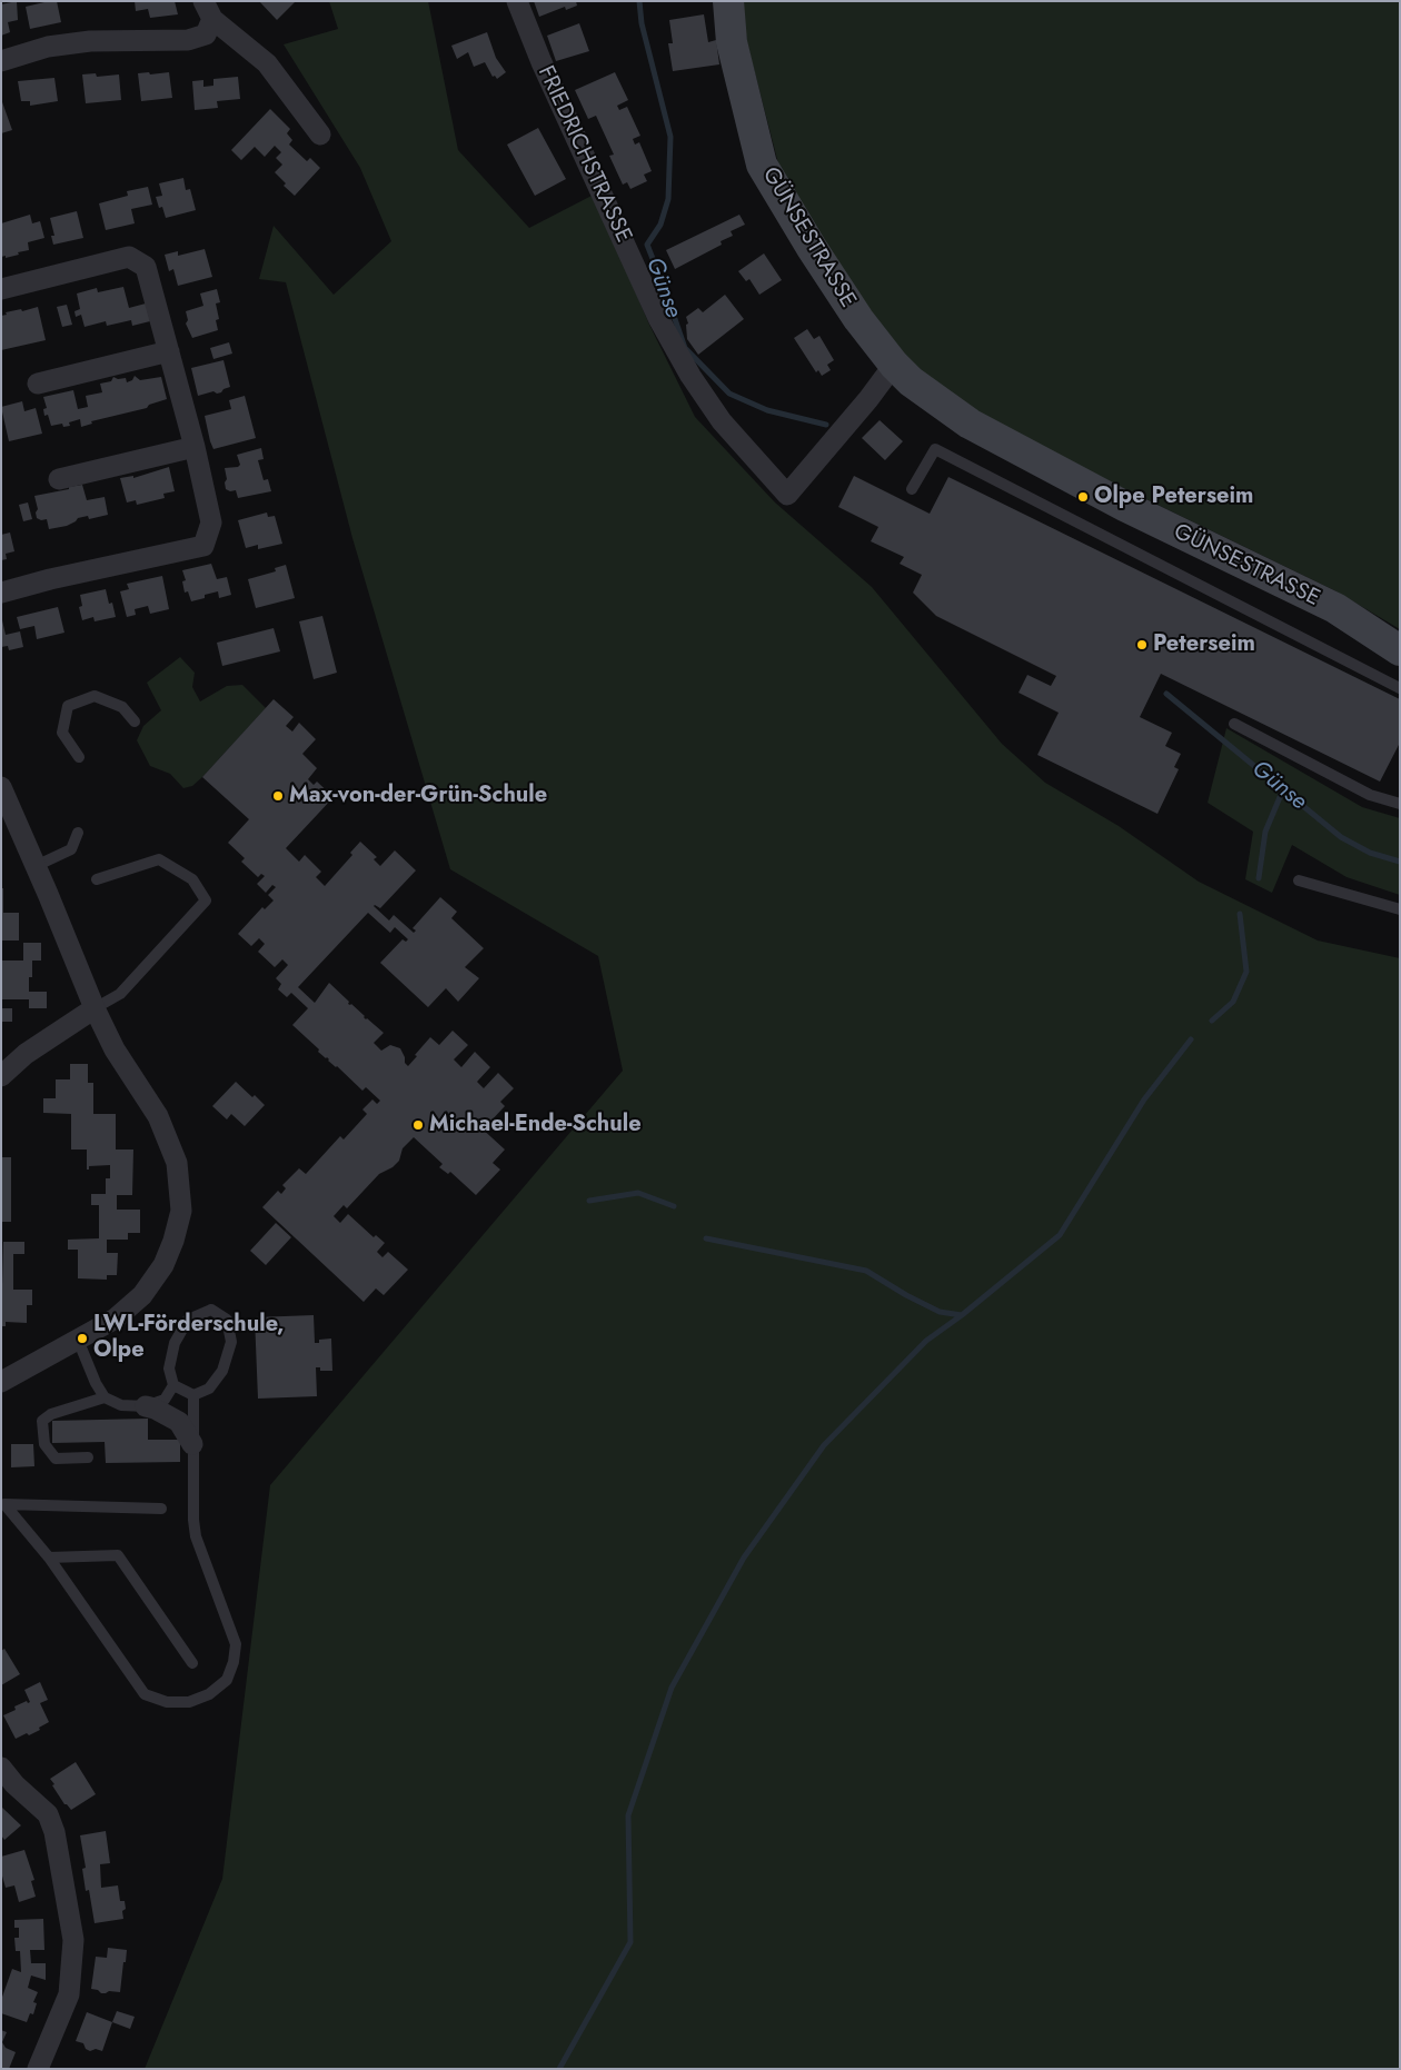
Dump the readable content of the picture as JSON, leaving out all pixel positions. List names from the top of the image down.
{
  "streets": {
    "street": ["FRIEDRICHSTRASSE", "GÜNSESTRASSE"]
  },
  "crossings": [
    ["FRIEDRICHSTRASSE", "GÜNSESTRASSE"]
  ],
  "water": ["Günse"],
  "places": [
    "Olpe Peterseim",
    "Peterseim",
    "Max-von-der-Grün-Schule",
    "Michael-Ende-Schule",
    "LWL-Förderschule, Olpe"
  ]
}
